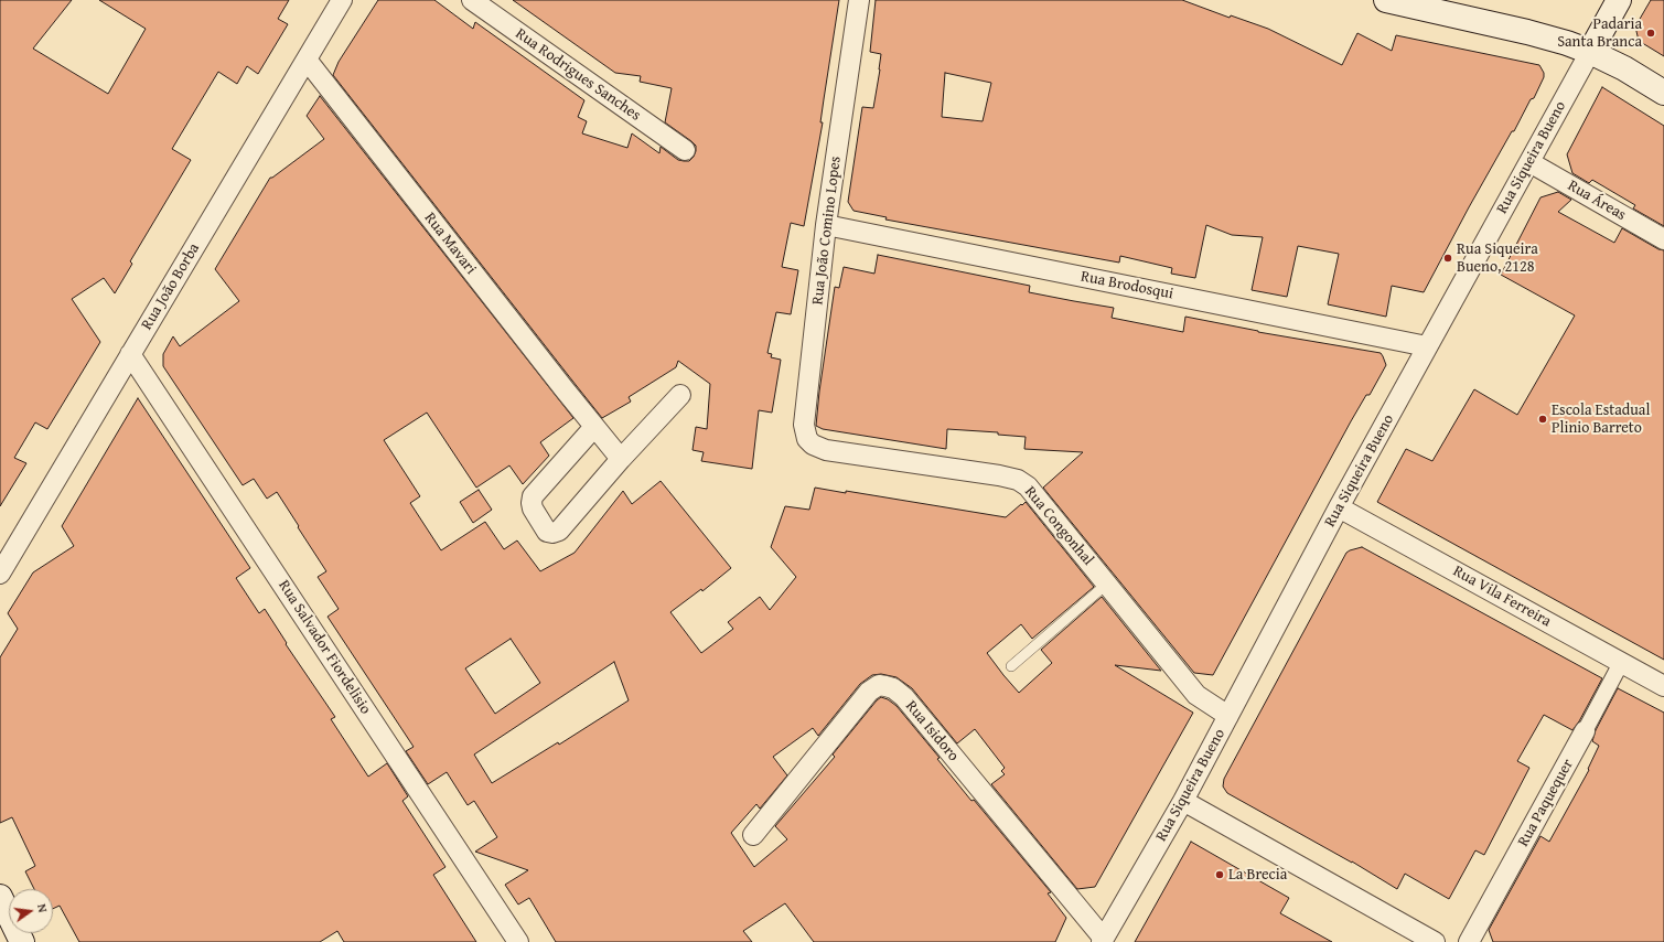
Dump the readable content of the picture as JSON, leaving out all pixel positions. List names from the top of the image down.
{
  "streets": {
    "main road": ["Rua Siqueira Bueno"],
    "street": [
      "Rua Rodrigues Sanches",
      "Rua Áreas",
      "Rua João Comino Lopes",
      "Rua Mavari",
      "Rua Brodosqui",
      "Rua João Borba",
      "Rua Congonhal",
      "Rua Vila Ferreira",
      "Rua Salvador Fiordelisio",
      "Rua Isidoro",
      "Rua Paquequer"
    ]
  },
  "crossings": [
    ["Rua Siqueira Bueno", "Rua Áreas"],
    ["Rua Siqueira Bueno", "Rua Brodosqui"],
    ["Rua Siqueira Bueno", "Rua Congonhal"],
    ["Rua Siqueira Bueno", "Rua Vila Ferreira"],
    ["Rua Siqueira Bueno", "Rua Isidoro"],
    ["Rua João Comino Lopes", "Rua Brodosqui"],
    ["Rua João Comino Lopes", "Rua Congonhal"],
    ["Rua Mavari", "Rua João Borba"],
    ["Rua João Borba", "Rua Salvador Fiordelisio"],
    ["Rua Vila Ferreira", "Rua Paquequer"]
  ],
  "places": [
    "Padaria Santa Branca",
    "Rua Siqueira Bueno, 2128",
    "Escola Estadual Plinio Barreto",
    "La Brecia"
  ],
  "north": "right"
}
